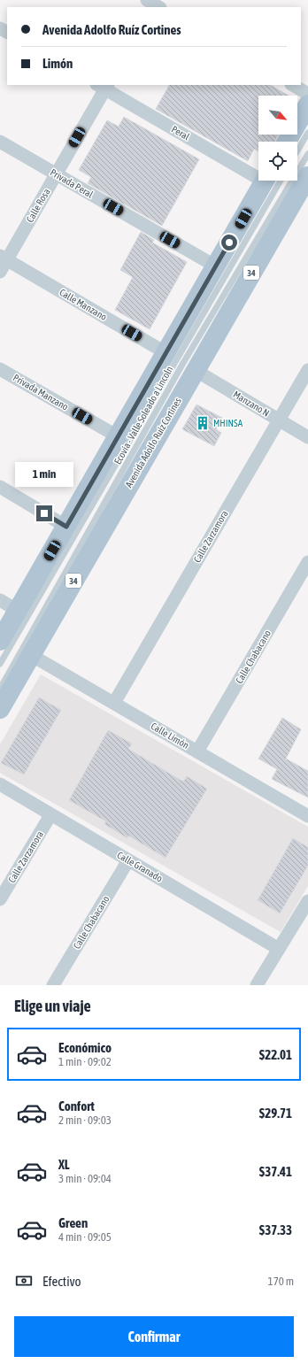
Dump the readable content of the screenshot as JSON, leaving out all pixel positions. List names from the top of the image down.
{
  "streets": {
    "main road": ["34", "Avenida Adolfo Ruíz Cortines"],
    "street": [
      "Peral",
      "Privada Peral",
      "Calle Rosa",
      "Calle Manzano",
      "Privada Manzano",
      "Manzano N",
      "Calle Zarzamora",
      "Calle Chabacano",
      "Calle Limón",
      "Calle Granado"
    ],
    "lane": ["Ecovía - Valle Soleado a Lincoln"]
  },
  "crossings": [
    ["Peral", "Calle Rosa"],
    ["Privada Peral", "Calle Rosa"],
    ["Calle Rosa", "Calle Manzano"],
    ["Manzano N", "Avenida Adolfo Ruíz Cortines"],
    ["Manzano N", "Calle Zarzamora"],
    ["Avenida Adolfo Ruíz Cortines", "Calle Limón"],
    ["Calle Zarzamora", "Calle Limón"],
    ["Calle Zarzamora", "Calle Granado"],
    ["Calle Chabacano", "Calle Limón"],
    ["Calle Chabacano", "Calle Granado"]
  ],
  "places": {
    "building": ["MHINSA"]
  },
  "north": "bottom right",
  "page": {
    "banner": ["Avenida Adolfo Ruíz Cortines", "Limón"],
    "bubble": "1 min",
    "heading": "Elige un viaje",
    "list": [
      {
        "name": "Económico",
        "note": "1 min · 09:02",
        "value": "$22.01"
      },
      {
        "name": "Confort",
        "note": "2 min · 09:03",
        "value": "$29.71"
      },
      {
        "name": "XL",
        "note": "3 min · 09:04",
        "value": "$37.41"
      },
      {
        "name": "Green",
        "note": "4 min · 09:05",
        "value": "$37.33"
      }
    ],
    "pay": ["Efectivo", "170 m"],
    "buttons": "Confirmar"
  }
}
